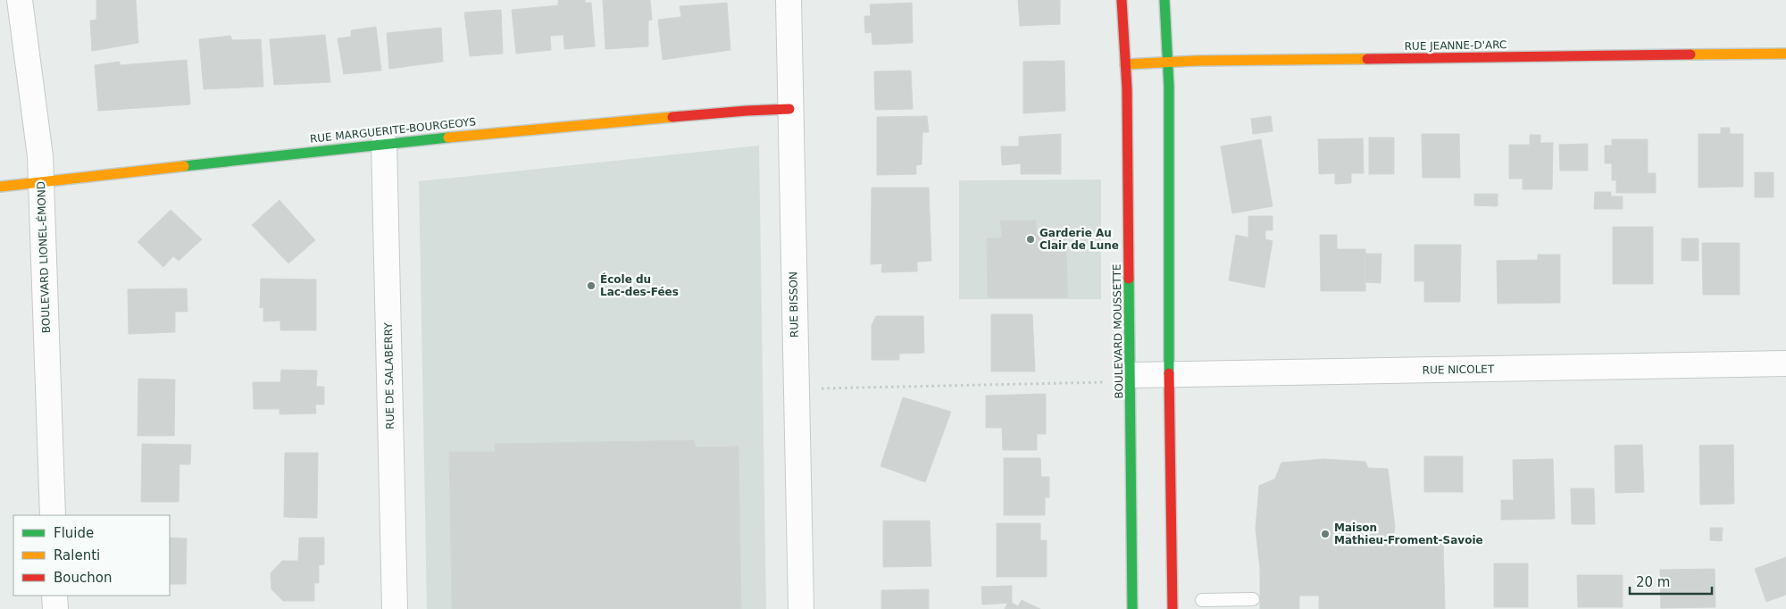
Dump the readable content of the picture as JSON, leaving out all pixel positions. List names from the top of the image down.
{
  "streets": {
    "street": [
      "RUE JEANNE-D'ARC",
      "RUE MARGUERITE-BOURGEOYS",
      "BOULEVARD LIONEL-ÉMOND",
      "RUE BISSON",
      "BOULEVARD MOUSSETTE",
      "RUE NICOLET",
      "RUE DE SALABERRY"
    ]
  },
  "crossings": [
    ["RUE JEANNE-D'ARC", "BOULEVARD MOUSSETTE"],
    ["RUE MARGUERITE-BOURGEOYS", "BOULEVARD LIONEL-ÉMOND"],
    ["RUE MARGUERITE-BOURGEOYS", "RUE BISSON"],
    ["RUE MARGUERITE-BOURGEOYS", "RUE DE SALABERRY"],
    ["BOULEVARD MOUSSETTE", "RUE NICOLET"]
  ],
  "places": ["Garderie Au Clair de Lune", "École du Lac-des-Fées", "Maison Mathieu-Froment-Savoie"],
  "legend": ["Fluide", "Ralenti", "Bouchon"],
  "scale_bar": "20 m"
}
